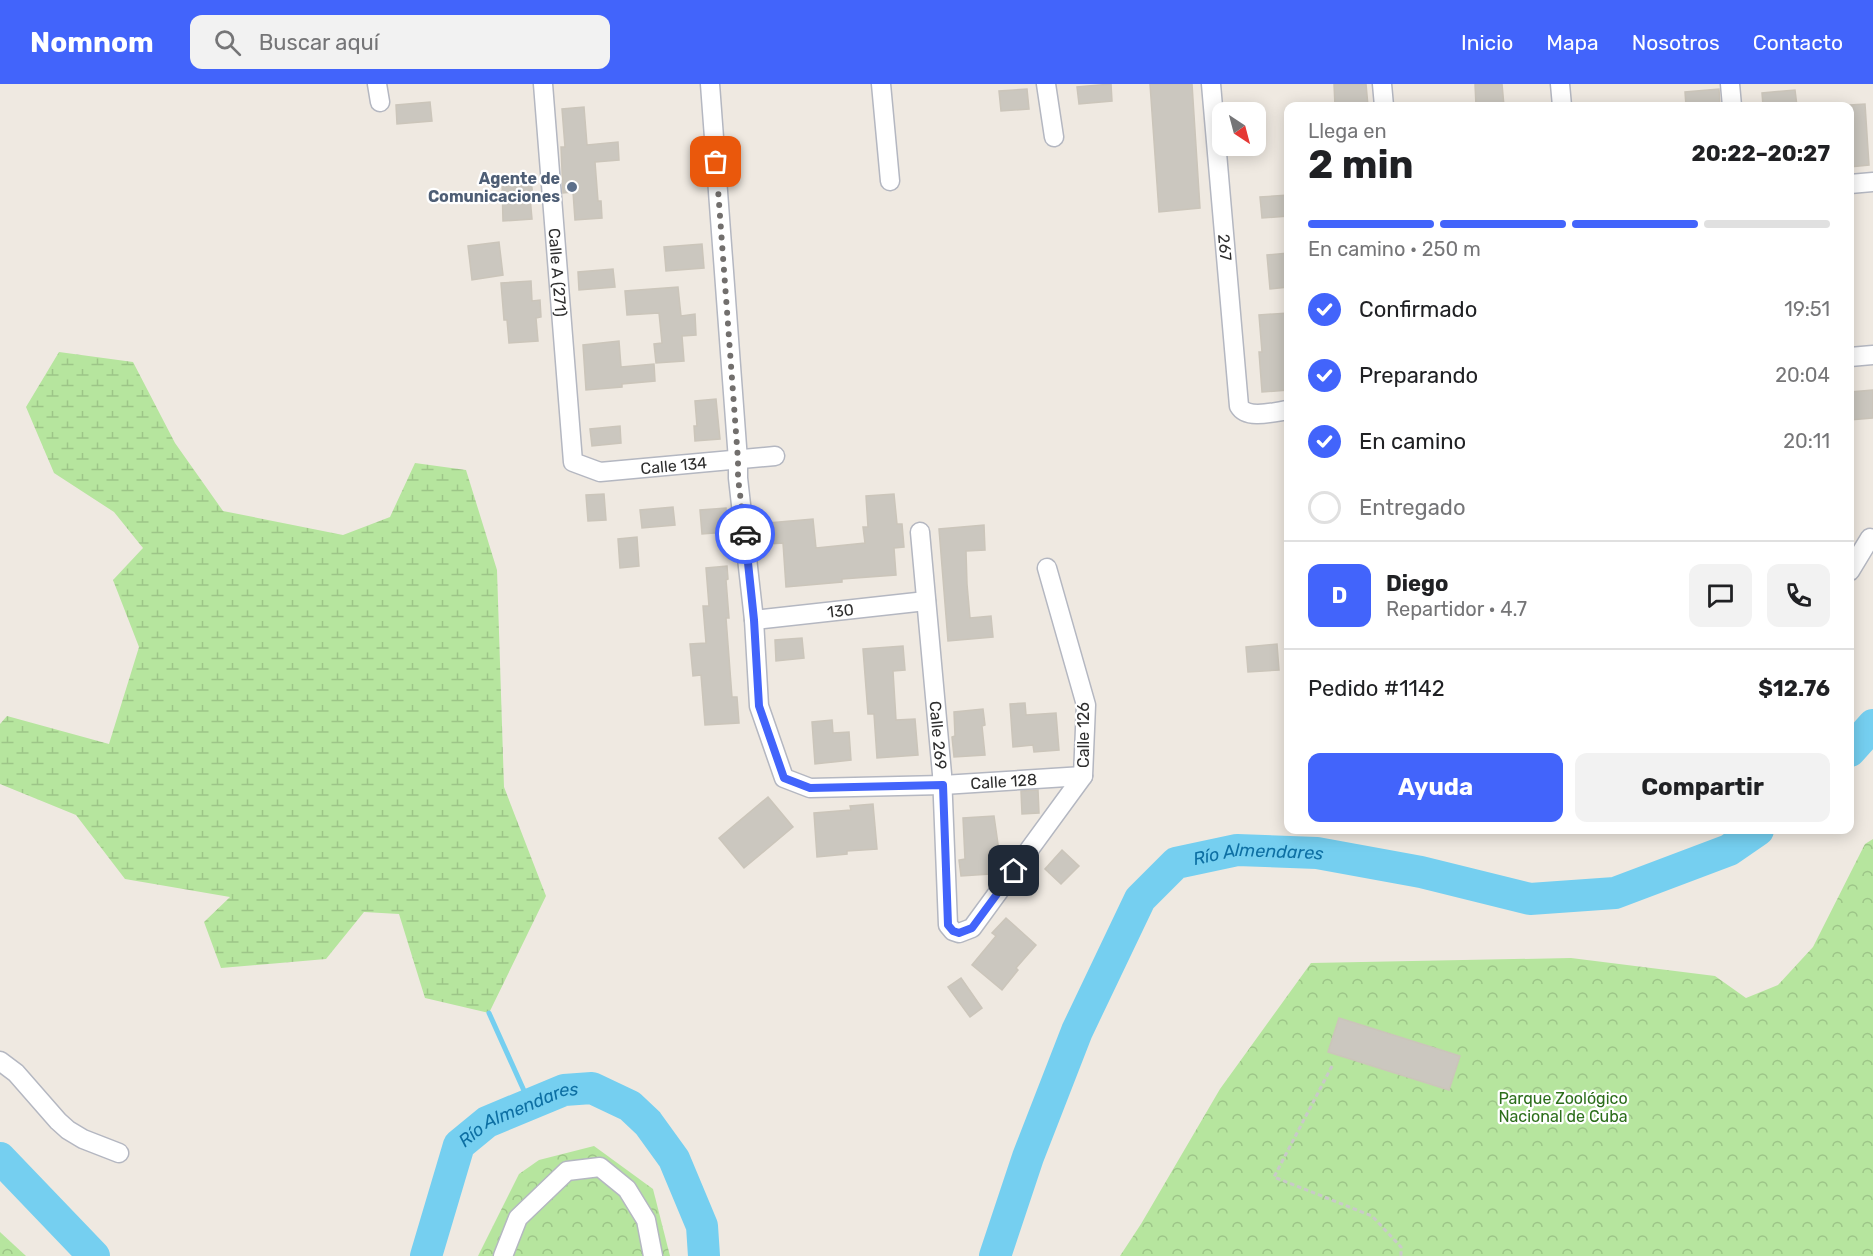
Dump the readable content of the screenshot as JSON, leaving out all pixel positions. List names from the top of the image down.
{
  "streets": {
    "street": [
      "267",
      "Calle A (271)",
      "Calle 134",
      "130",
      "Calle 269",
      "Calle 126",
      "Calle 128"
    ]
  },
  "crossings": [
    ["Calle A (271)", "Calle 134"],
    ["130", "Calle 269"],
    ["130", "Calle 128"],
    ["Calle 269", "Calle 126"],
    ["Calle 269", "Calle 128"],
    ["Calle 126", "Calle 128"]
  ],
  "water": ["Río Almendares"],
  "parks": ["Parque Zoológico Nacional de Cuba"],
  "places": ["Agente de Comunicaciones"],
  "north": "bottom right",
  "page": {
    "header": "Nomnom",
    "search": "Buscar aquí",
    "nav": [
      "Inicio",
      "Mapa",
      "Nosotros",
      "Contacto"
    ],
    "heading": ["2 min", "Llega en", "20:22–20:27"],
    "panel": [
      "Diego",
      "Repartidor · 4.7",
      "Pedido #1142",
      "$12.76"
    ],
    "bar": "En camino · 250 m",
    "list": [
      ["Confirmado", "19:51"],
      ["Preparando", "20:04"],
      ["En camino", "20:11"],
      "Entregado"
    ],
    "round": "D",
    "buttons": ["Ayuda", "Compartir"]
  }
}
